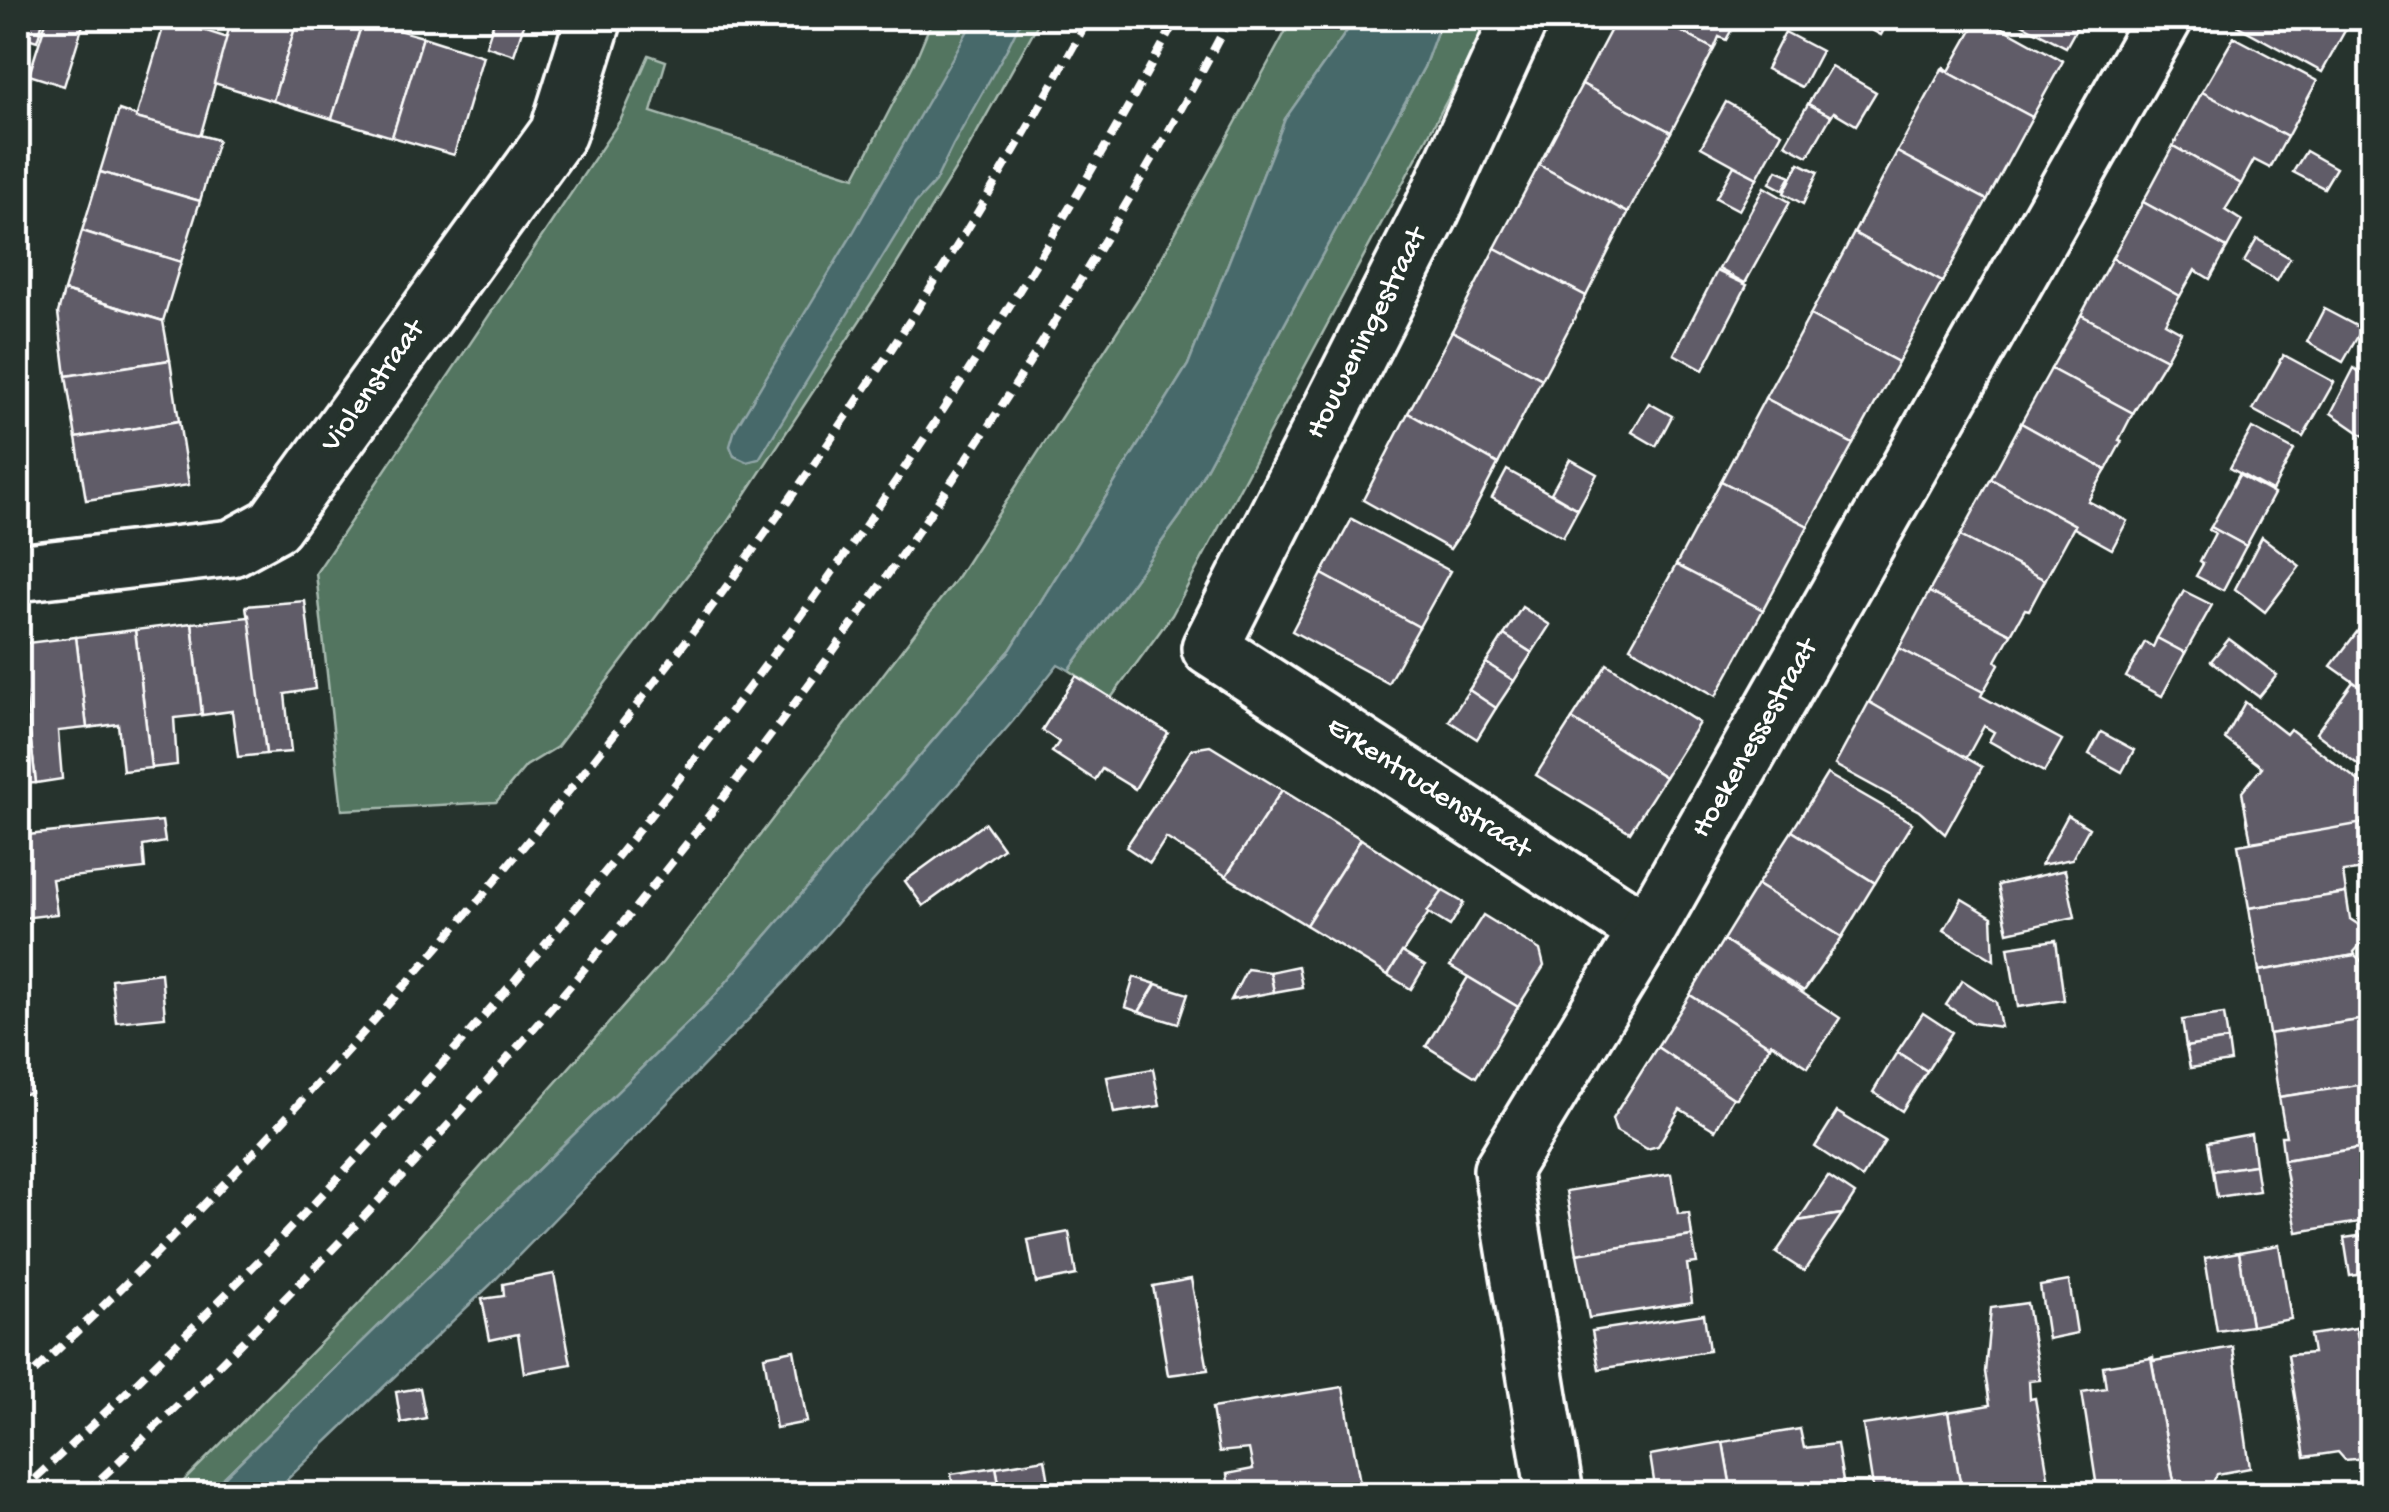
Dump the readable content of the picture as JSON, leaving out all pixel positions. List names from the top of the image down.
{
  "streets": {
    "street": [
      "Houweningestraat",
      "Violenstraat",
      "Hoekenessestraat",
      "Erkentrudenstraat"
    ]
  },
  "crossings": [
    ["Houweningestraat", "Erkentrudenstraat"],
    ["Hoekenessestraat", "Erkentrudenstraat"]
  ]
}
